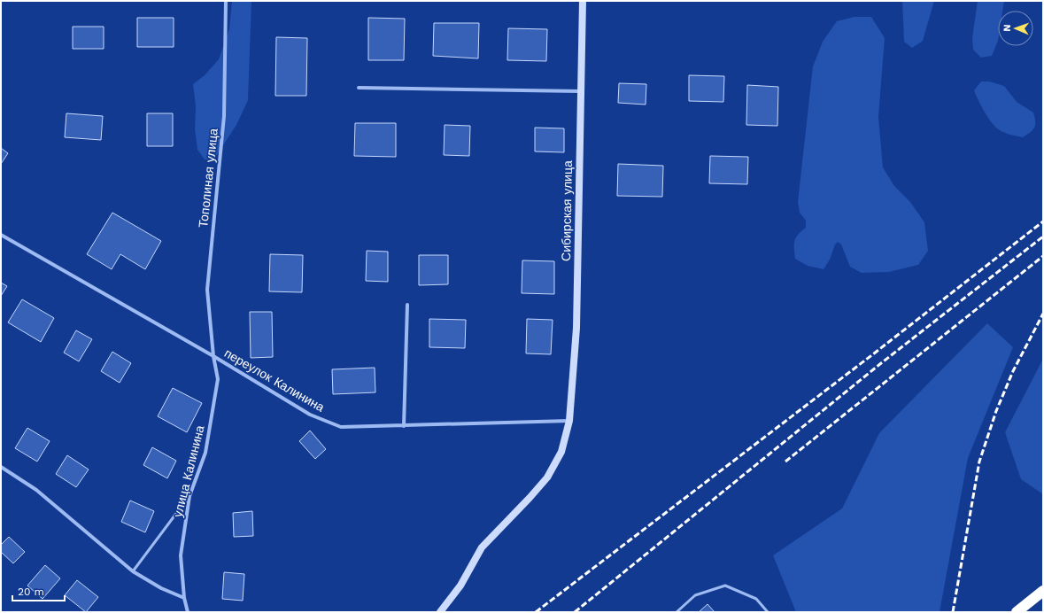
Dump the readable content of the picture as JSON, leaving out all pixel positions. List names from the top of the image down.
{
  "streets": {
    "street": [
      "Тополиная улица",
      "Сибирская улица",
      "переулок Калинина",
      "улица Калинина"
    ]
  },
  "crossings": [
    ["Тополиная улица", "переулок Калинина"],
    ["Тополиная улица", "улица Калинина"],
    ["Сибирская улица", "переулок Калинина"],
    ["переулок Калинина", "улица Калинина"]
  ],
  "scale_bar": "20 m",
  "north": "left"
}
